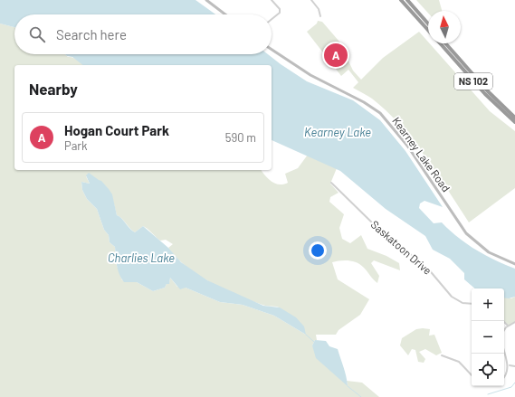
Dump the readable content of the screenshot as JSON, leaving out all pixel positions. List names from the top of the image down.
{
  "streets": {
    "highway": ["NS 102"],
    "main road": ["Kearney Lake Road"],
    "street": ["Saskatoon Drive"]
  },
  "water": ["Kearney Lake", "Charlies Lake"],
  "north": "top",
  "page": {
    "search": "Search here",
    "pins": "A",
    "heading": "Nearby",
    "list": [
      {
        "mark": "A",
        "name": "Hogan Court Park",
        "note": "Park",
        "value": "590 m"
      }
    ],
    "map_buttons": ["+", "−"]
  }
}
